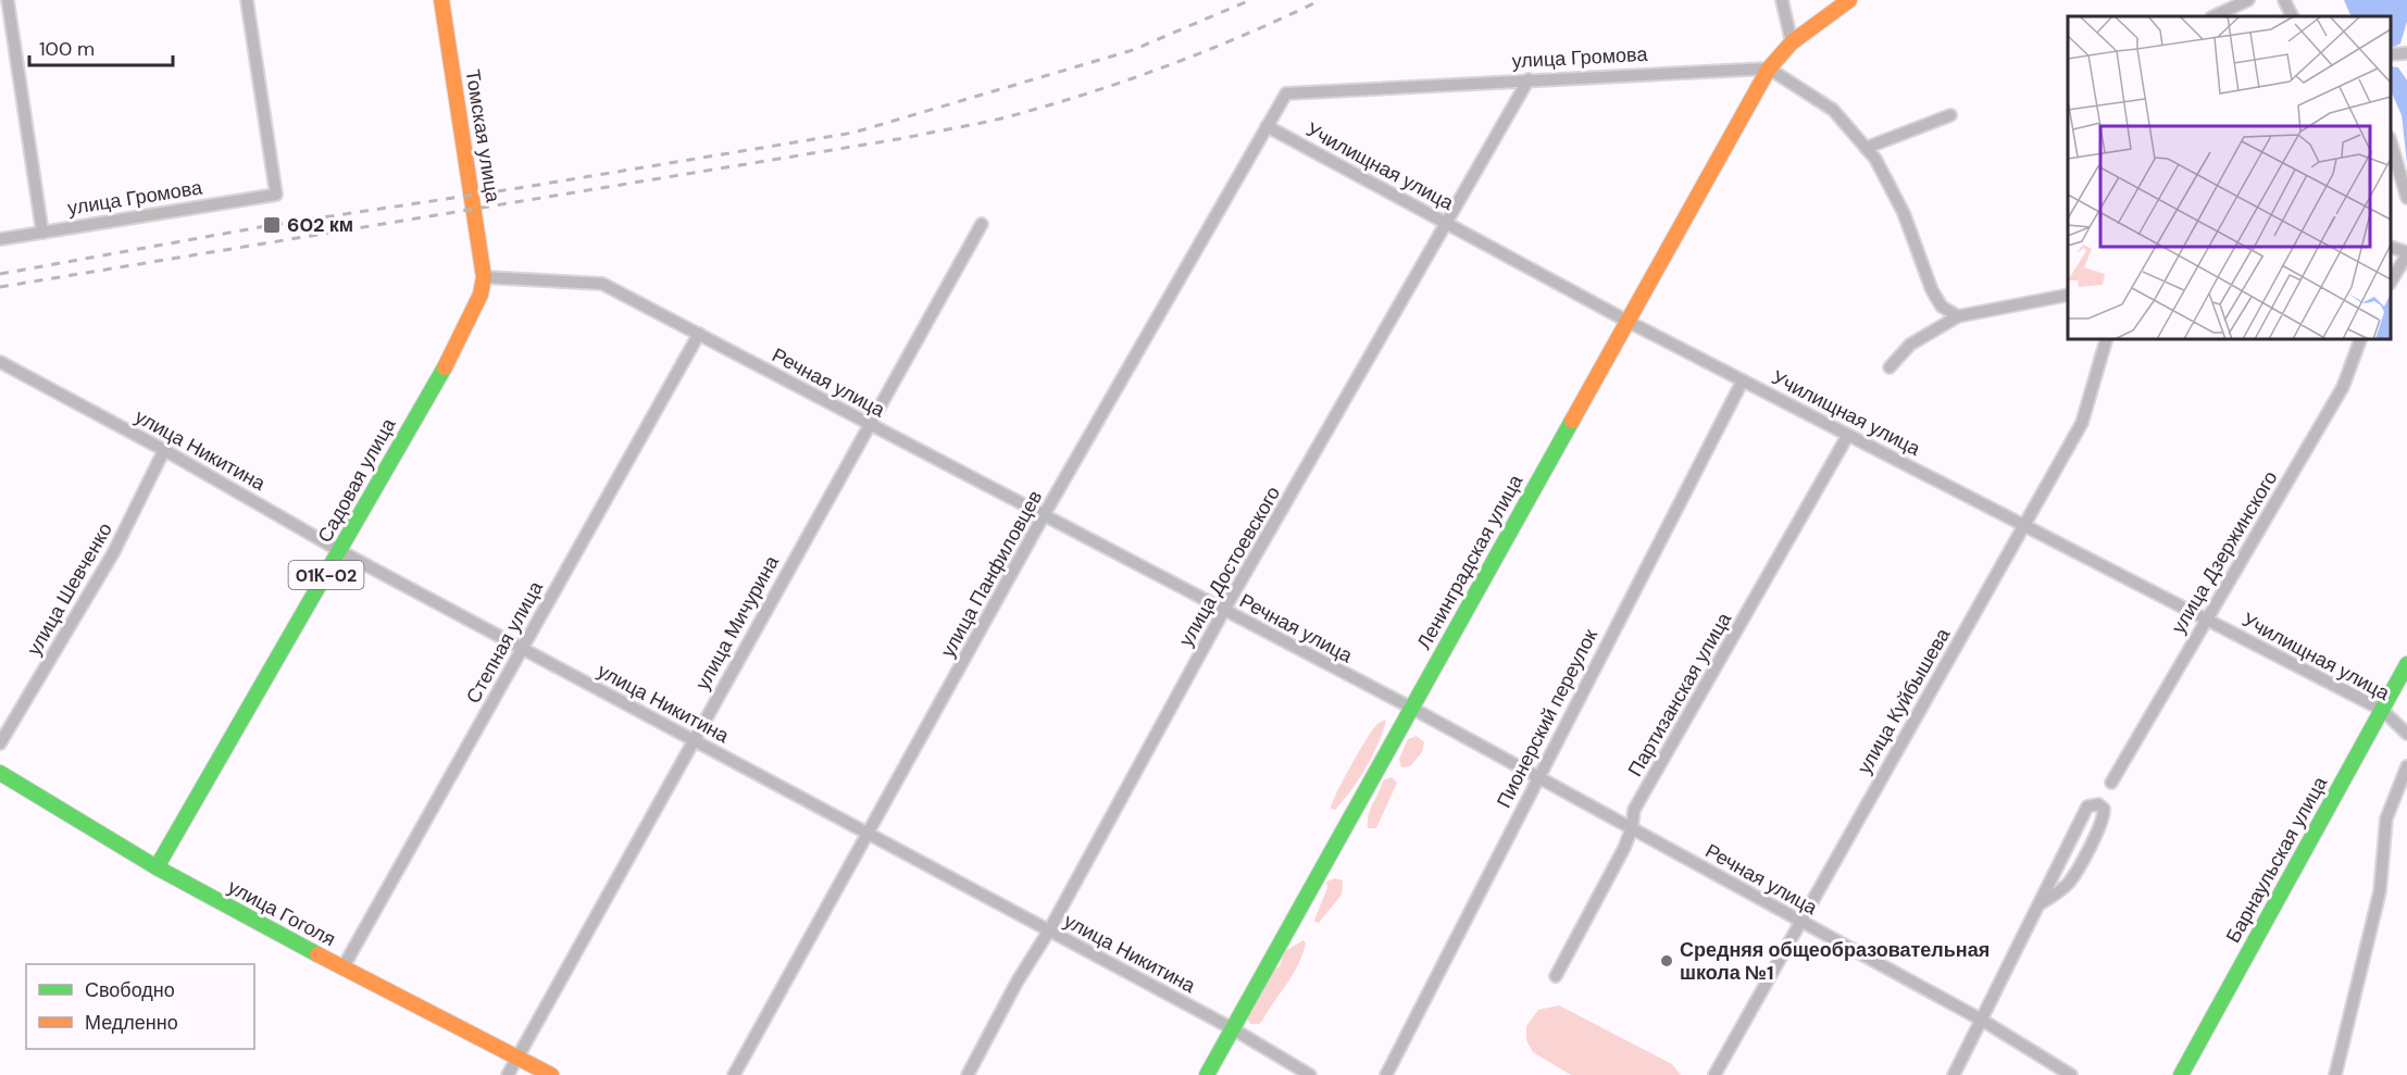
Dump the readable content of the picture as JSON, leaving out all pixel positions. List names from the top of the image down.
{
  "streets": {
    "street": [
      "улица Громова",
      "Томская улица",
      "Училищная улица",
      "Речная улица",
      "улица Никитина",
      "Садовая улица",
      "улица Дзержинского",
      "Ленинградская улица",
      "улица Достоевского",
      "улица Панфиловцев",
      "01К-02",
      "улица Шевченко",
      "улица Мичурина",
      "Степная улица",
      "Партизанская улица",
      "улица Куйбышева",
      "Пионерский переулок",
      "Барнаульская улица",
      "улица Гоголя"
    ]
  },
  "crossings": [
    ["улица Громова", "Ленинградская улица"],
    ["улица Громова", "улица Достоевского"],
    ["улица Громова", "улица Панфиловцев"],
    ["Томская улица", "Речная улица"],
    ["Томская улица", "Садовая улица"],
    ["Училищная улица", "улица Дзержинского"],
    ["Училищная улица", "Ленинградская улица"],
    ["Училищная улица", "улица Достоевского"],
    ["Училищная улица", "улица Панфиловцев"],
    ["Училищная улица", "Партизанская улица"],
    ["Училищная улица", "улица Куйбышева"],
    ["Училищная улица", "Пионерский переулок"],
    ["Училищная улица", "Барнаульская улица"],
    ["Речная улица", "Садовая улица"],
    ["Речная улица", "Ленинградская улица"],
    ["Речная улица", "улица Достоевского"],
    ["Речная улица", "улица Панфиловцев"],
    ["Речная улица", "улица Мичурина"],
    ["Речная улица", "Степная улица"],
    ["Речная улица", "Партизанская улица"],
    ["Речная улица", "улица Куйбышева"],
    ["Речная улица", "Пионерский переулок"],
    ["улица Никитина", "Садовая улица"],
    ["улица Никитина", "Ленинградская улица"],
    ["улица Никитина", "улица Достоевского"],
    ["улица Никитина", "улица Панфиловцев"],
    ["улица Никитина", "улица Шевченко"],
    ["улица Никитина", "улица Мичурина"],
    ["улица Никитина", "Степная улица"],
    ["Садовая улица", "улица Гоголя"],
    ["улица Мичурина", "улица Гоголя"],
    ["Степная улица", "улица Гоголя"]
  ],
  "places": {
    "transit": ["602 км"],
    "other": ["Средняя общеобразовательная школа №1"]
  },
  "legend": ["Свободно", "Медленно"],
  "scale_bar": "100 m"
}
